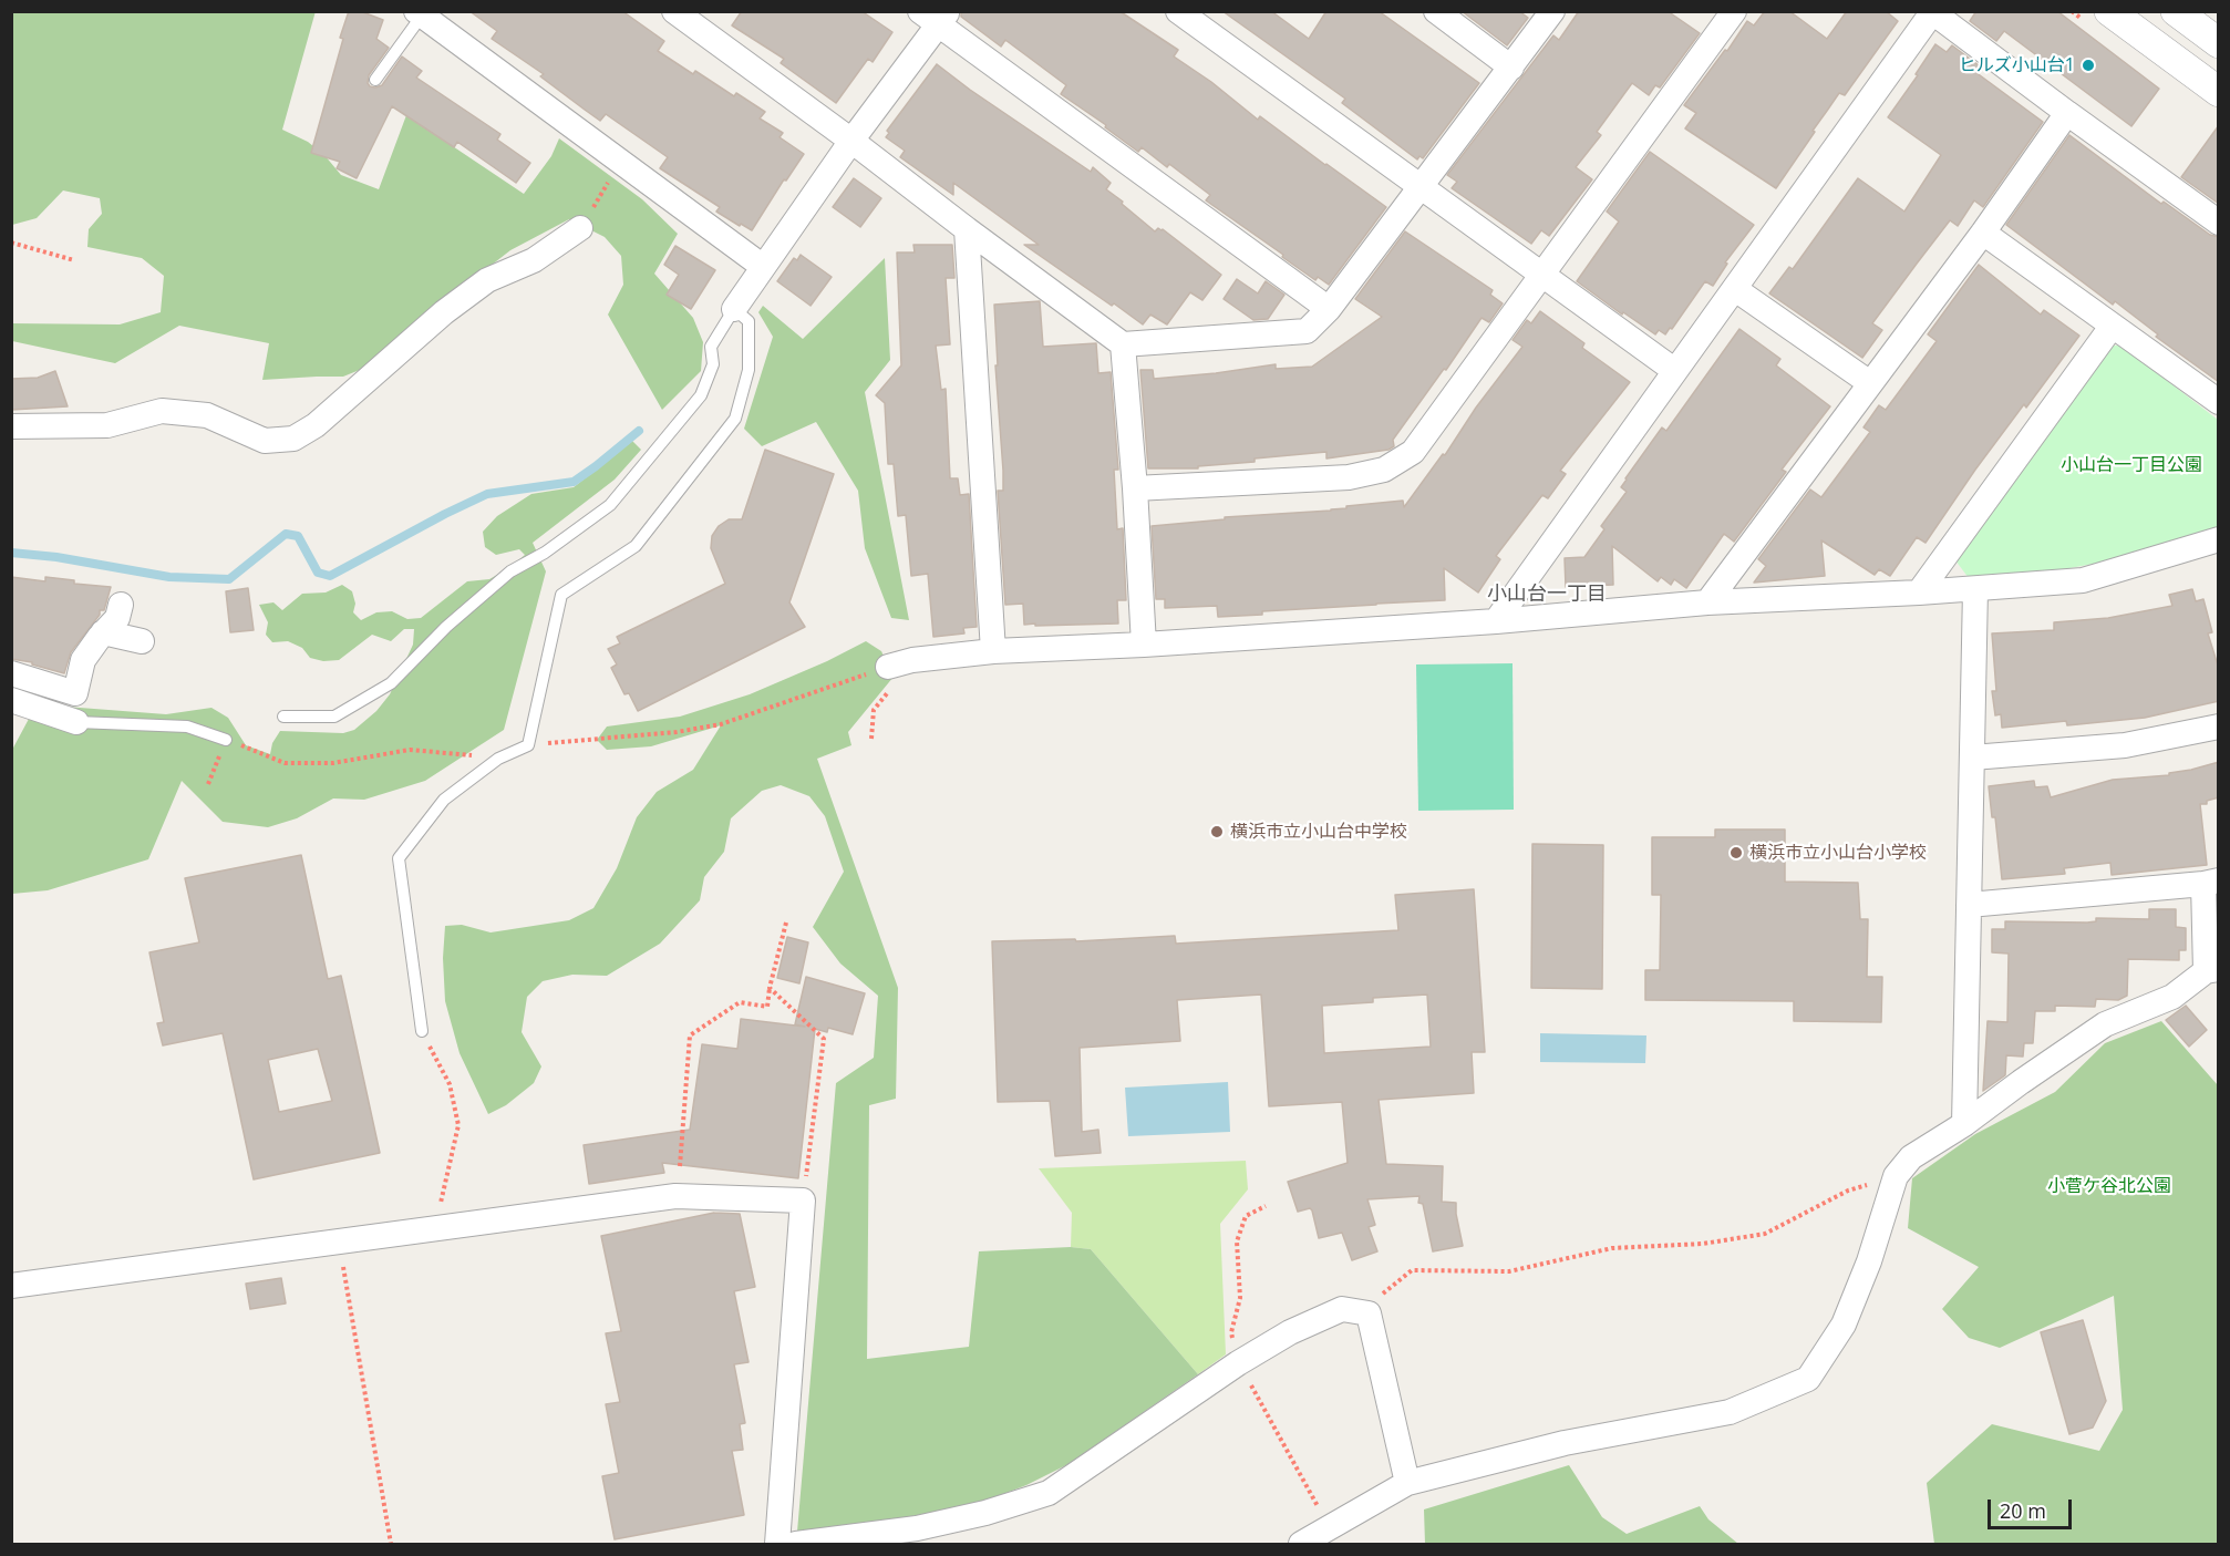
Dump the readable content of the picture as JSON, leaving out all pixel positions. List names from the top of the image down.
{
  "districts": ["小山台一丁目"],
  "parks": ["小山台一丁目公園", "小菅ケ谷北公園"],
  "places": ["ヒルズ小山台1", "横浜市立小山台中学校", "横浜市立小山台小学校"],
  "scale_bar": "20 m"
}
